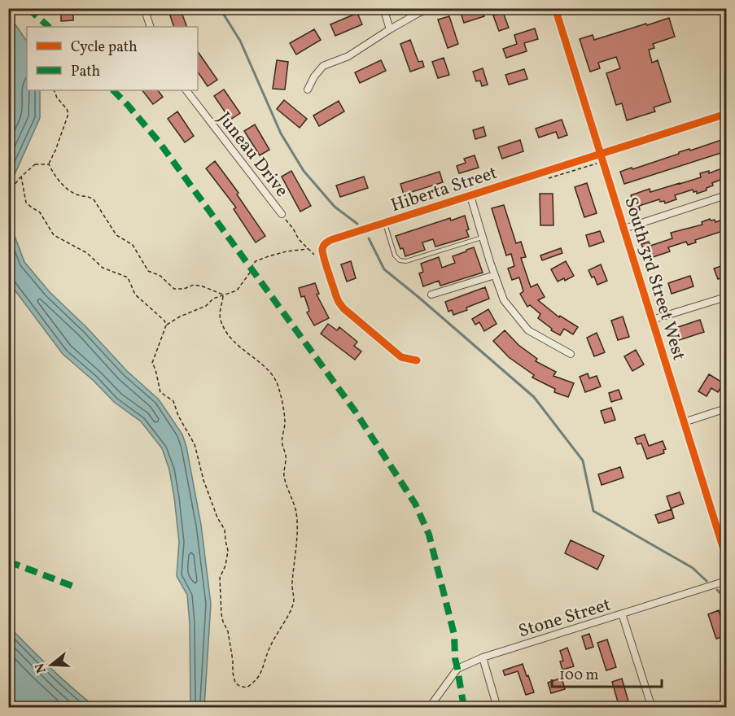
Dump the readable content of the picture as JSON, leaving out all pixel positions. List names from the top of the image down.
{
  "streets": {
    "street": [
      "Juneau Drive",
      "Hiberta Street",
      "South 3rd Street West",
      "Stone Street"
    ]
  },
  "crossings": [
    ["Hiberta Street", "South 3rd Street West"]
  ],
  "legend": ["Cycle path", "Path"],
  "scale_bar": "100 m",
  "north": "left"
}
